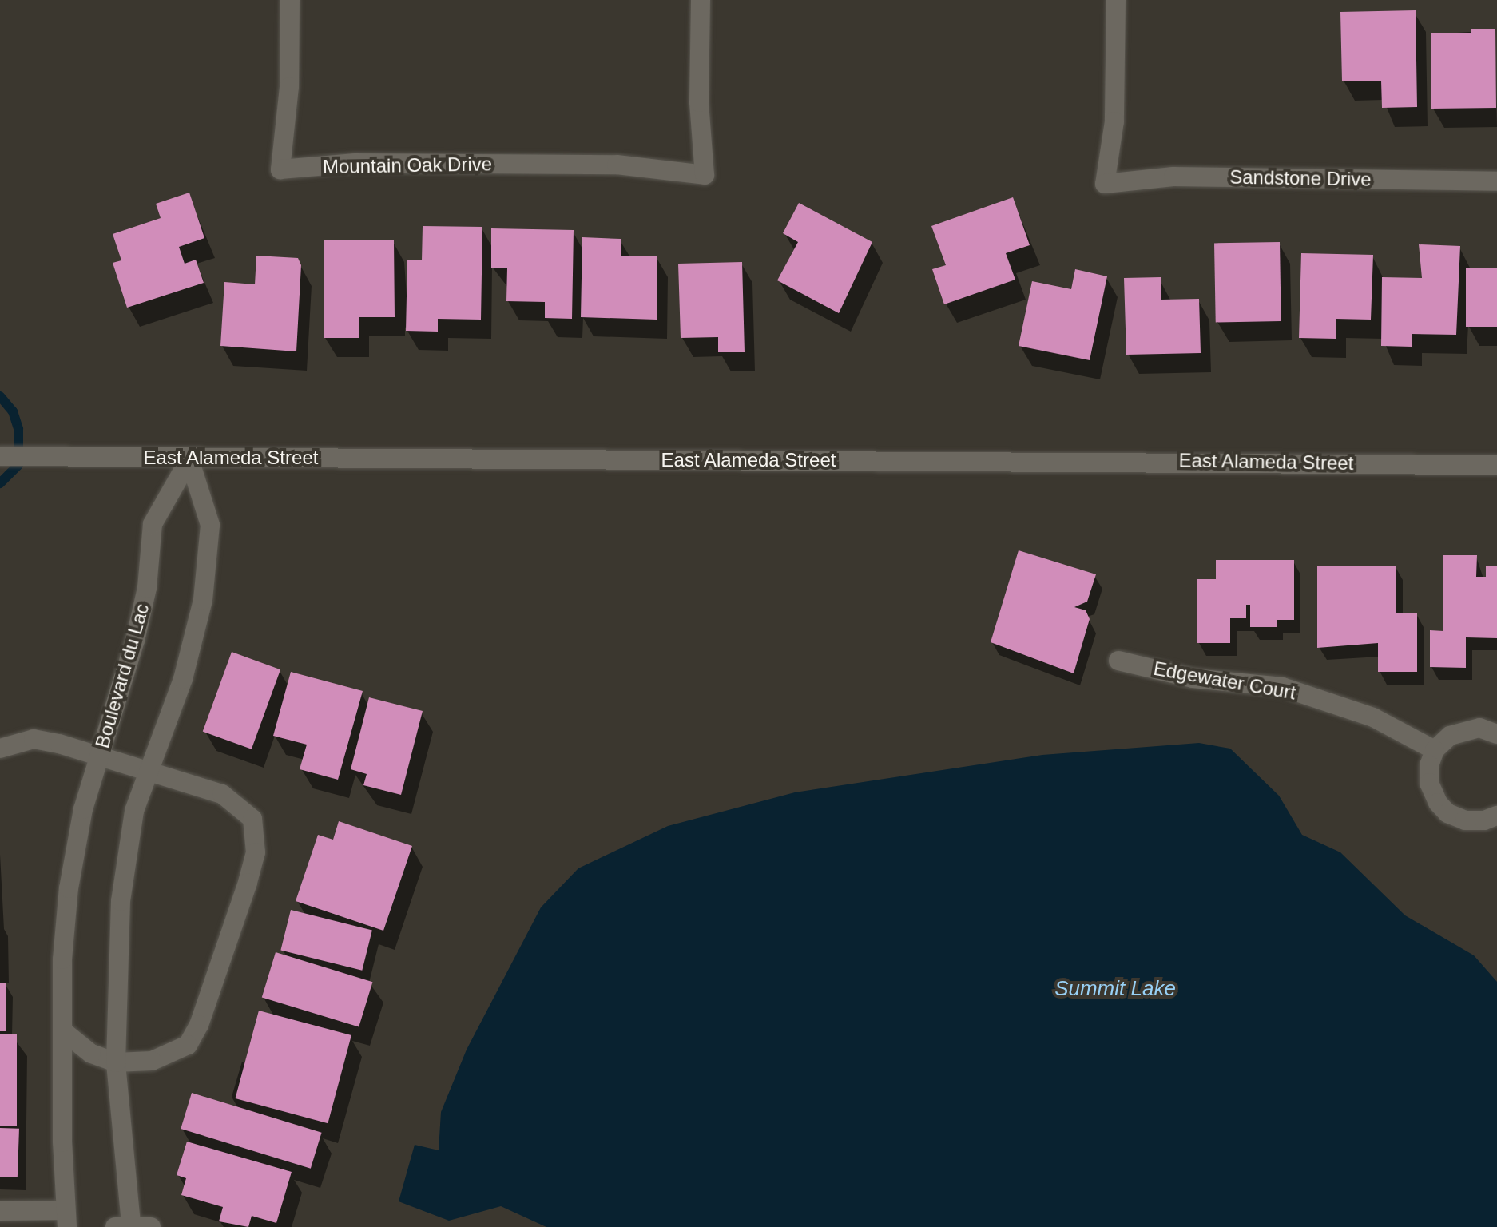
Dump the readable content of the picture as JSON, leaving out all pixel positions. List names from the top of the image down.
{
  "streets": {
    "street": [
      "Mountain Oak Drive",
      "Sandstone Drive",
      "East Alameda Street",
      "Boulevard du Lac",
      "Edgewater Court"
    ]
  },
  "crossings": [
    ["East Alameda Street", "Boulevard du Lac"]
  ],
  "water": ["Summit Lake"]
}
